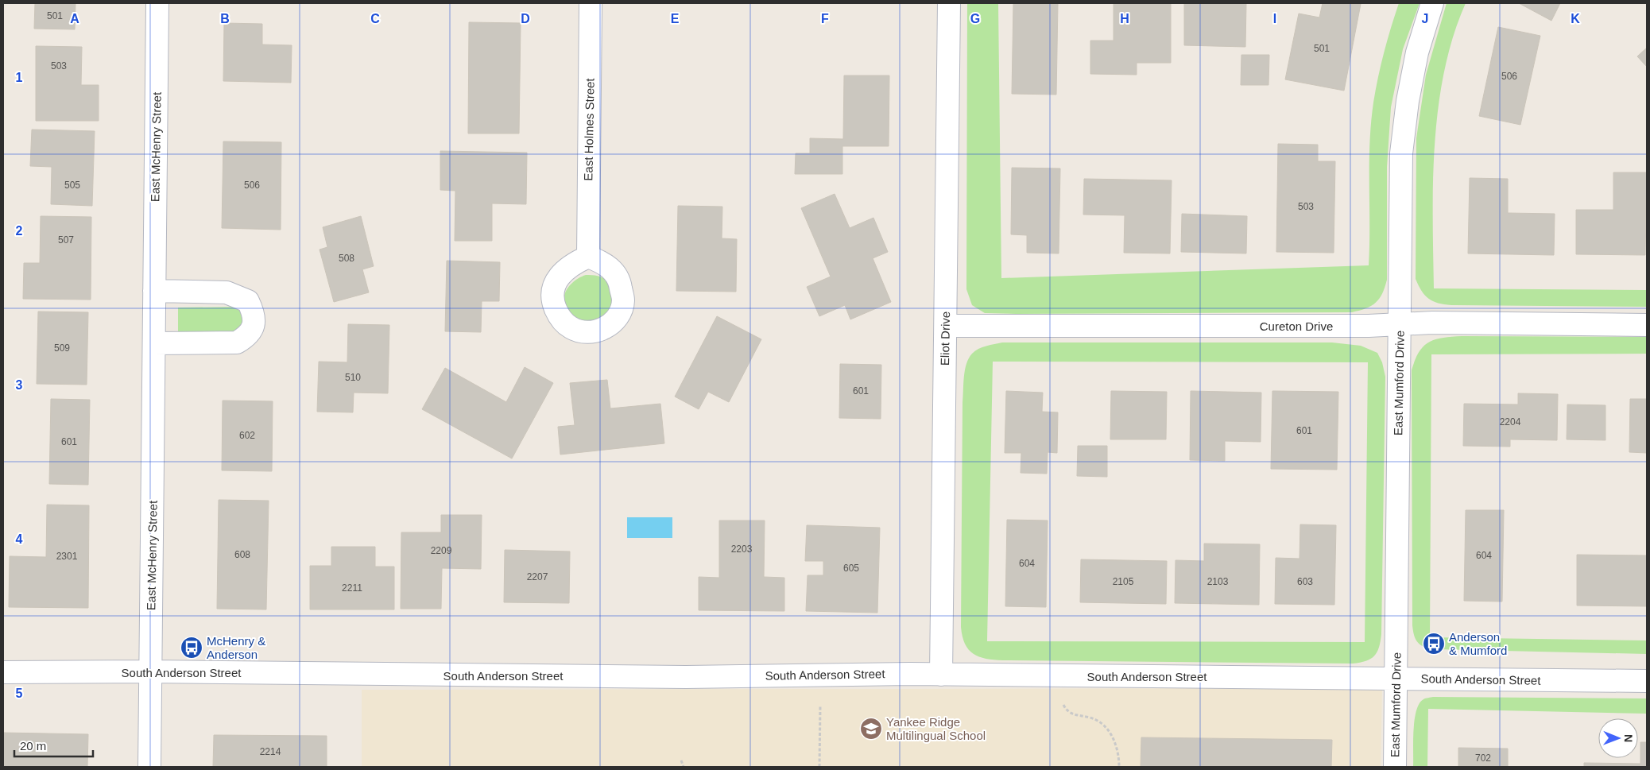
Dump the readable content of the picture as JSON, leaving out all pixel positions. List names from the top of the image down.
{
  "streets": {
    "street": [
      "East Holmes Street",
      "East McHenry Street",
      "Cureton Drive",
      "Eliot Drive",
      "East Mumford Drive",
      "South Anderson Street"
    ]
  },
  "crossings": [
    ["East McHenry Street", "South Anderson Street"],
    ["Cureton Drive", "Eliot Drive"],
    ["Cureton Drive", "East Mumford Drive"],
    ["Eliot Drive", "South Anderson Street"],
    ["East Mumford Drive", "South Anderson Street"]
  ],
  "places": {
    "bus stop": ["Anderson & Mumford", "McHenry & Anderson"],
    "school or university": ["Yankee Ridge Multilingual School"]
  },
  "house_numbers": [
    "501",
    "501",
    "503",
    "506",
    "505",
    "506",
    "503",
    "507",
    "508",
    "509",
    "510",
    "601",
    "2204",
    "601",
    "602",
    "601",
    "2203",
    "2209",
    "608",
    "604",
    "2301",
    "604",
    "605",
    "2207",
    "2105",
    "2103",
    "603",
    "2211",
    "2214",
    "702"
  ],
  "scale_bar": "20 m",
  "north": "right",
  "grid": {
    "columns": [
      "A",
      "B",
      "C",
      "D",
      "E",
      "F",
      "G",
      "H",
      "I",
      "J",
      "K"
    ],
    "rows": [
      "1",
      "2",
      "3",
      "4",
      "5"
    ]
  }
}
